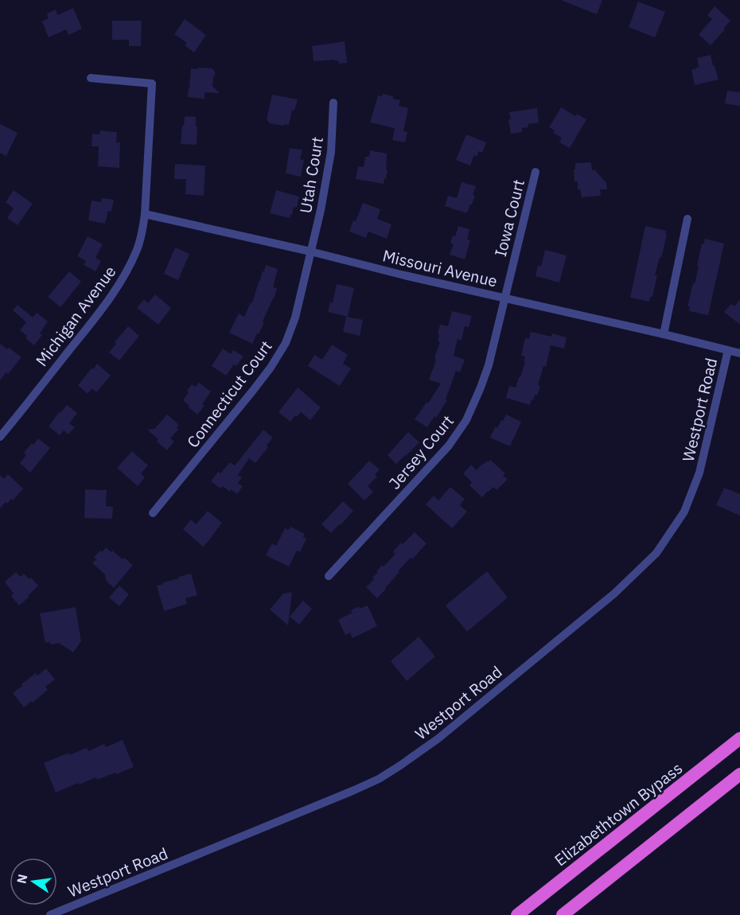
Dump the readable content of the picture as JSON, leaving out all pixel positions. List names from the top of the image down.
{
  "streets": {
    "highway": ["Elizabethtown Bypass"],
    "street": [
      "Utah Court",
      "Iowa Court",
      "Missouri Avenue",
      "Michigan Avenue",
      "Connecticut Court",
      "Westport Road",
      "Jersey Court"
    ]
  },
  "crossings": [
    ["Utah Court", "Missouri Avenue"],
    ["Utah Court", "Connecticut Court"],
    ["Iowa Court", "Missouri Avenue"],
    ["Iowa Court", "Jersey Court"],
    ["Missouri Avenue", "Michigan Avenue"],
    ["Missouri Avenue", "Connecticut Court"],
    ["Missouri Avenue", "Westport Road"],
    ["Missouri Avenue", "Jersey Court"]
  ],
  "north": "left"
}
